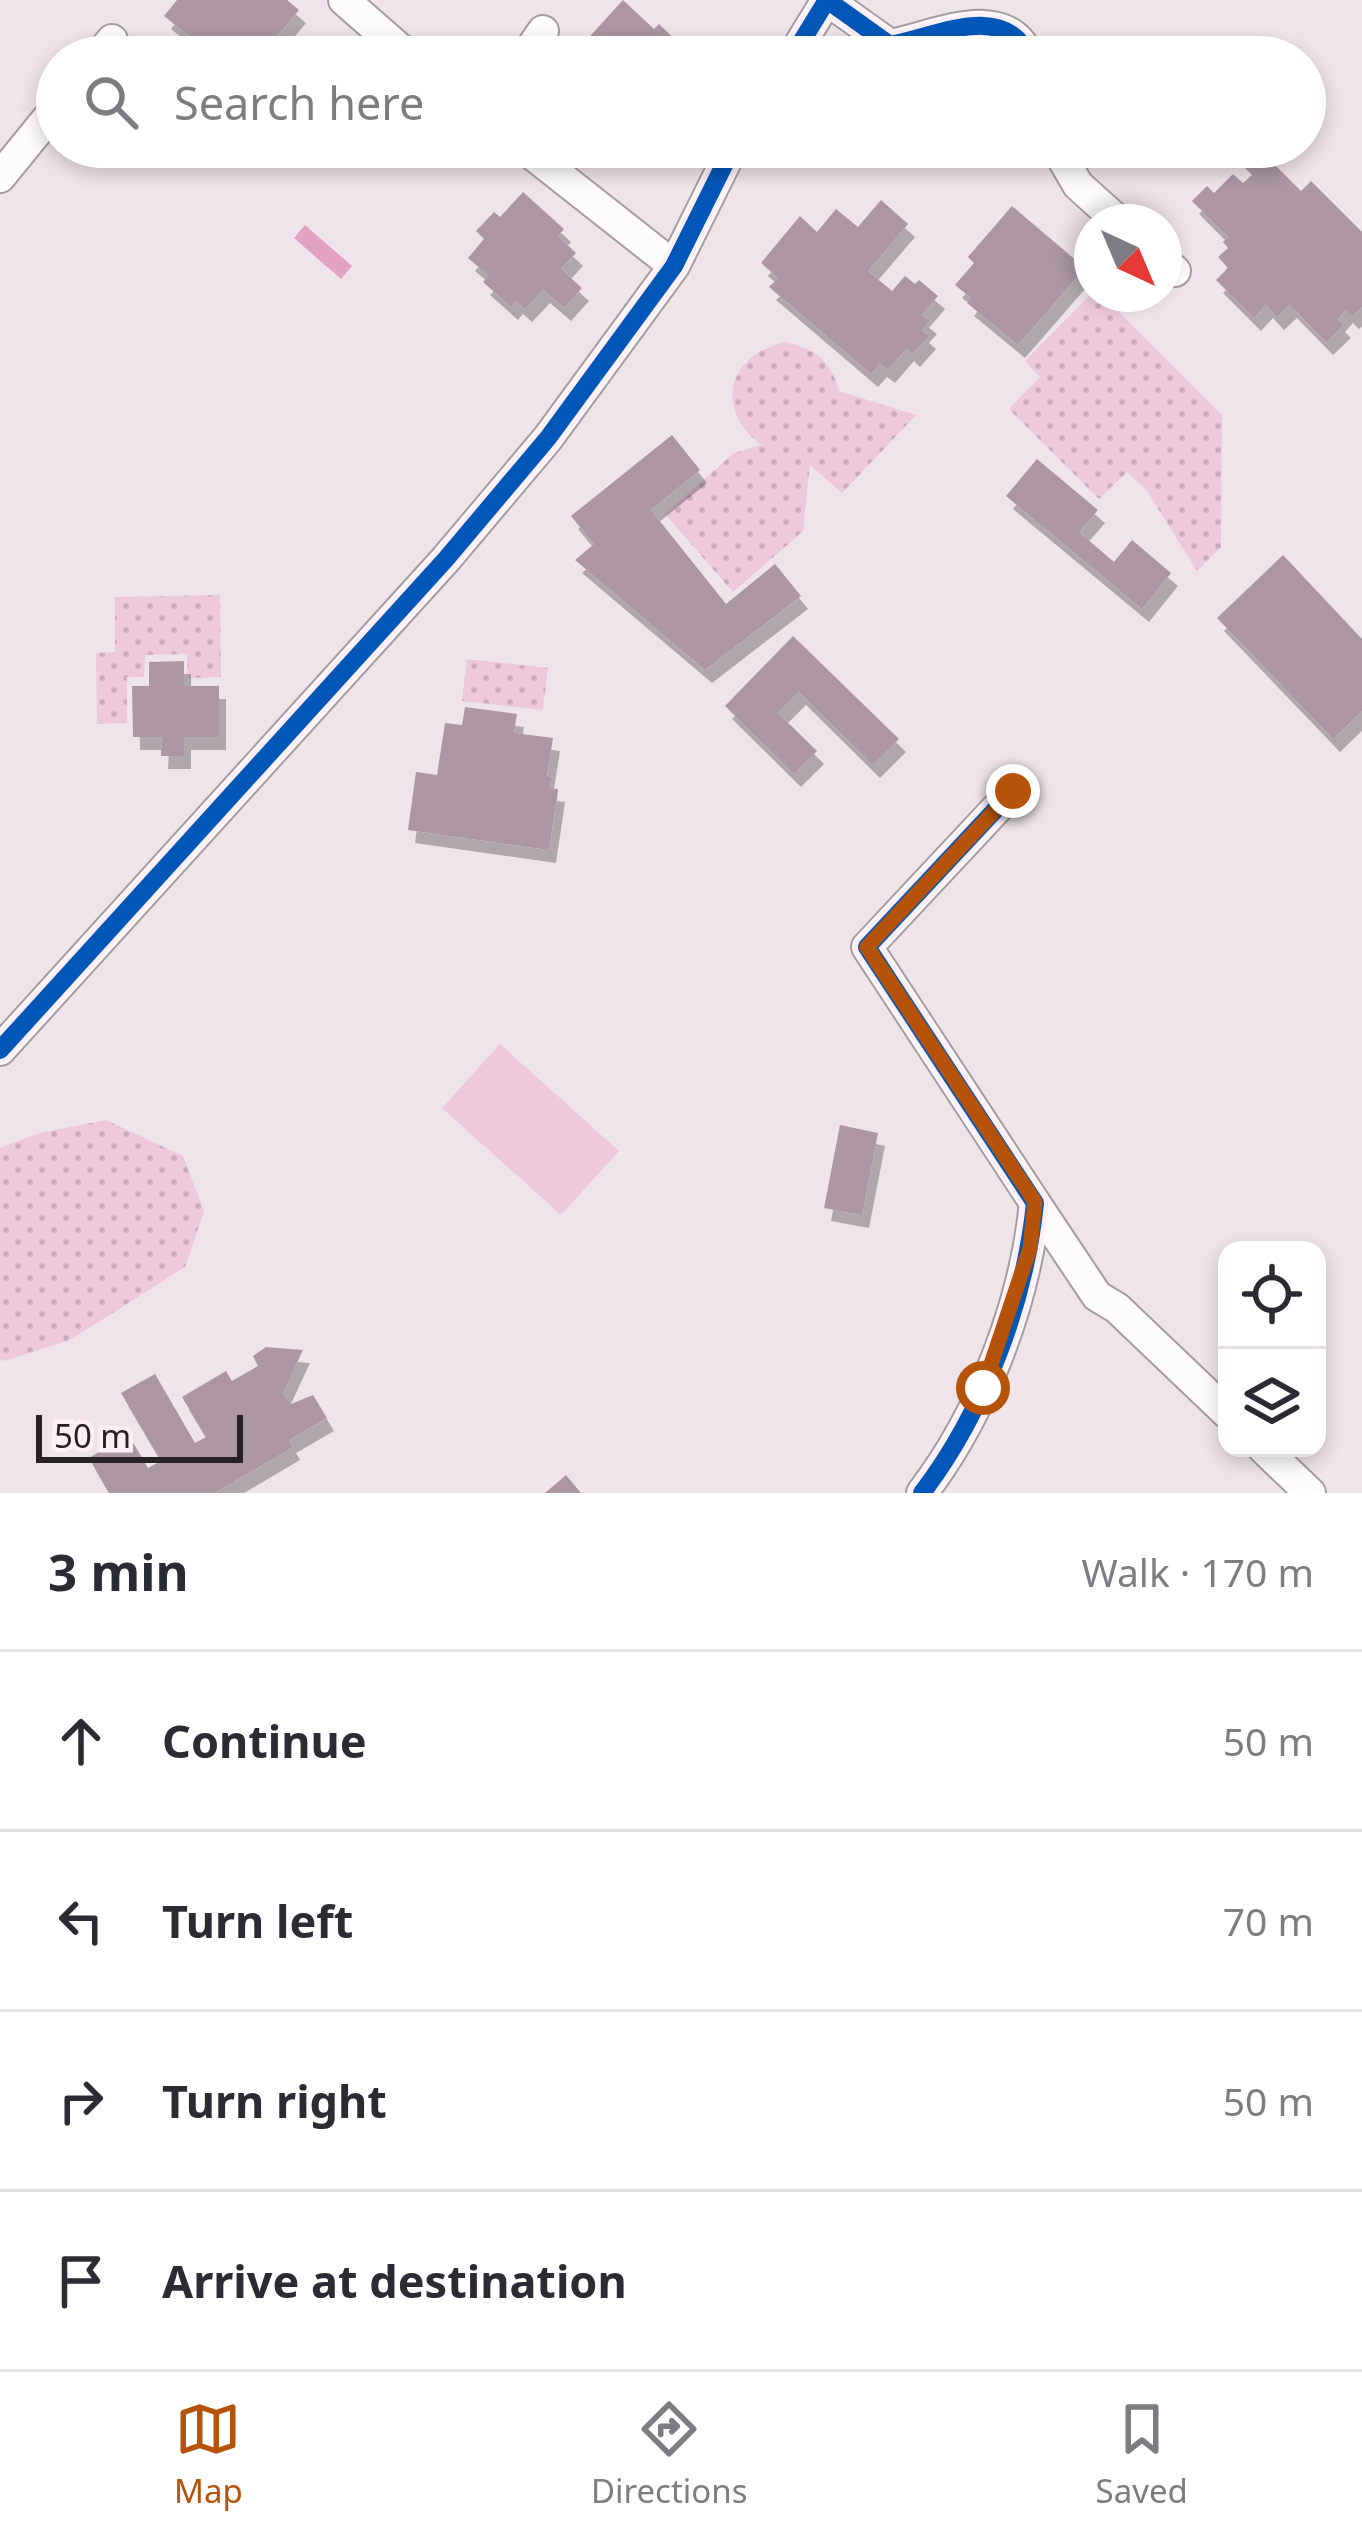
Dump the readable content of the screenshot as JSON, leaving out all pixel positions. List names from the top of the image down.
{
  "scale_bar": "50 m",
  "north": "bottom right",
  "page": {
    "search": "Search here",
    "scale": "50 m",
    "heading": ["3 min", "Walk · 170 m"],
    "list": [
      ["Continue", "50 m"],
      ["Turn left", "70 m"],
      ["Turn right", "50 m"],
      "Arrive at destination"
    ],
    "nav": ["Map", "Directions", "Saved"]
  }
}
